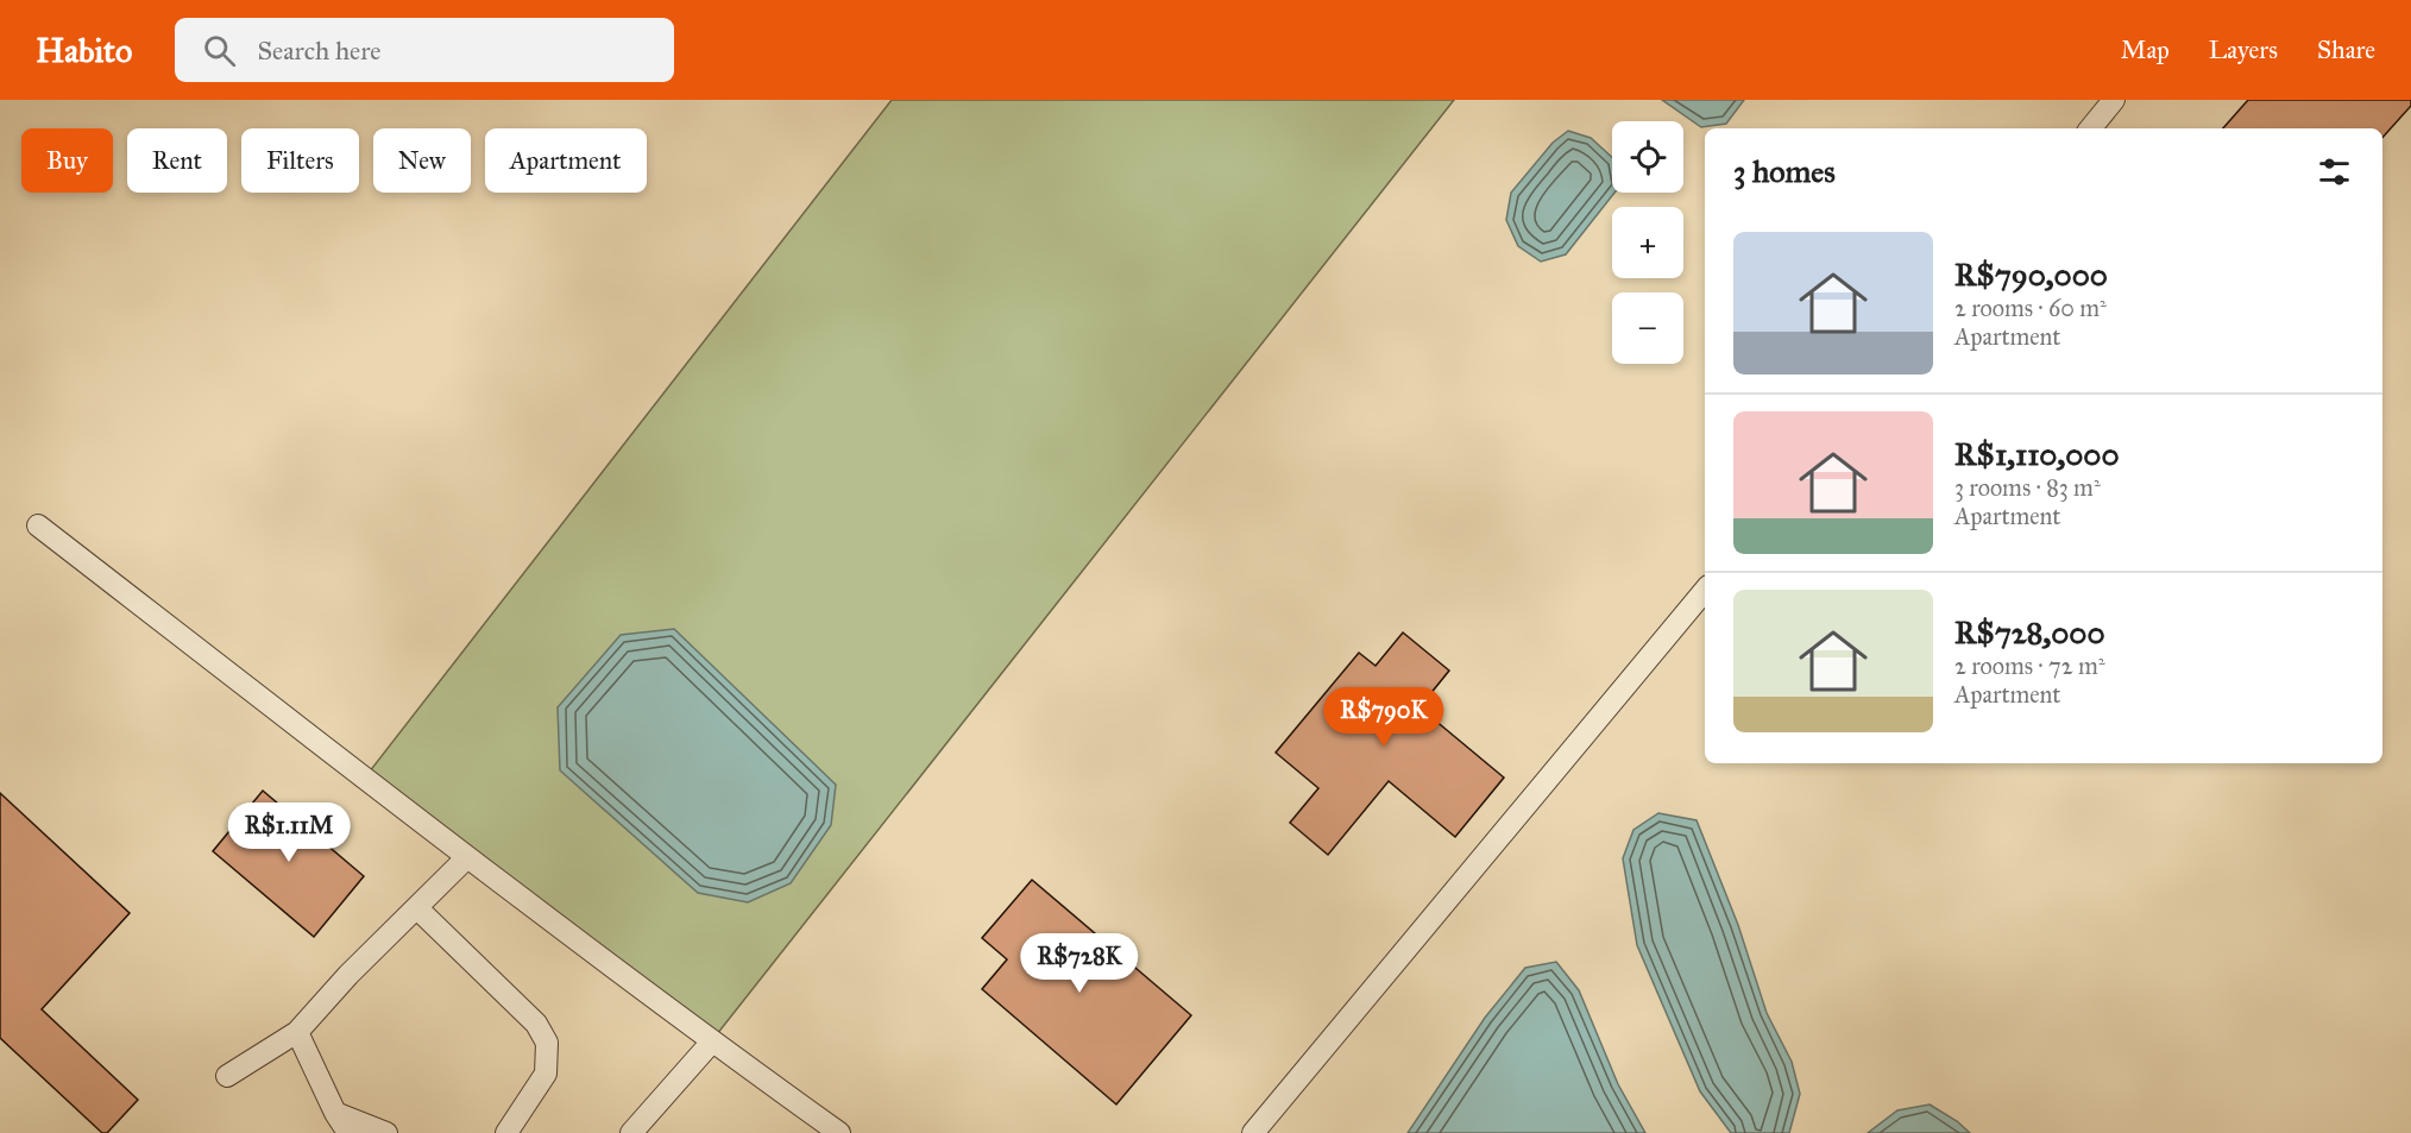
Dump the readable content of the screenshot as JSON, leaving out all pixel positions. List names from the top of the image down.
{
  "page": {
    "header": "Habito",
    "search": "Search here",
    "nav": ["Map", "Layers", "Share"],
    "map_buttons": ["+", "−"],
    "chip": [
      "Buy",
      "Rent",
      "Filters",
      "New",
      "Apartment"
    ],
    "heading": "3 homes",
    "list": [
      {
        "name": "R$790,000",
        "note": "2 rooms · 60 m² · Apartment"
      },
      {
        "name": "R$1,110,000",
        "note": "3 rooms · 83 m² · Apartment"
      },
      {
        "name": "R$728,000",
        "note": "2 rooms · 72 m² · Apartment"
      }
    ],
    "price": ["R$790K", "R$1.11M", "R$728K"]
  }
}
